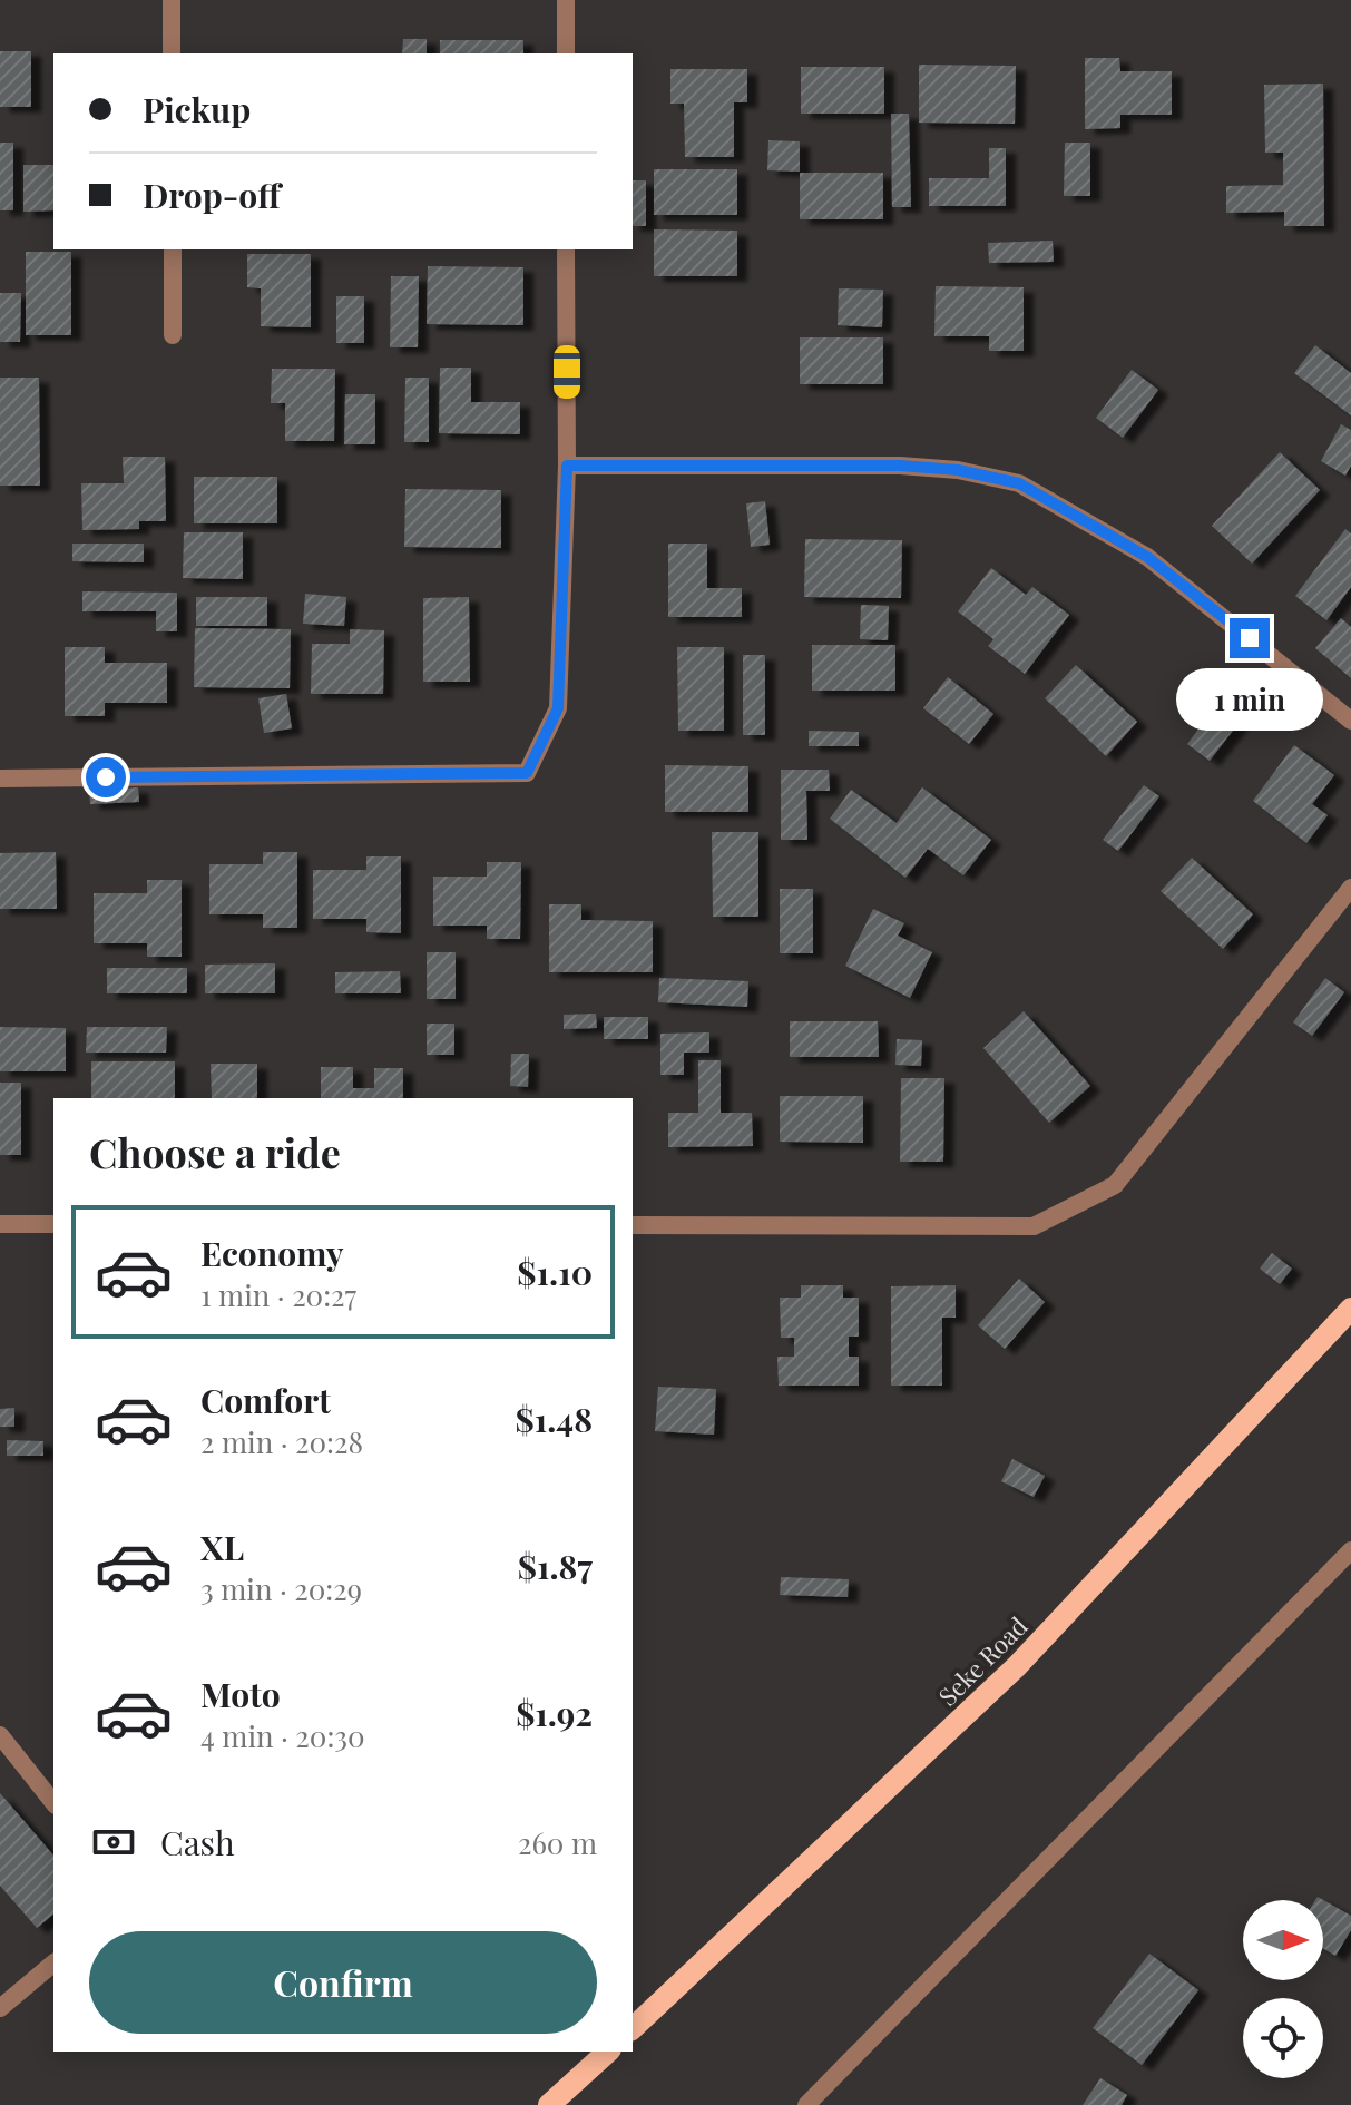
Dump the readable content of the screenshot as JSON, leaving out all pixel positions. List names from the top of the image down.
{
  "streets": {
    "main road": ["Seke Road"]
  },
  "north": "right",
  "page": {
    "banner": ["Pickup", "Drop-off"],
    "bubble": "1 min",
    "heading": "Choose a ride",
    "list": [
      {
        "name": "Economy",
        "note": "1 min · 20:27",
        "value": "$1.10"
      },
      {
        "name": "Comfort",
        "note": "2 min · 20:28",
        "value": "$1.48"
      },
      {
        "name": "XL",
        "note": "3 min · 20:29",
        "value": "$1.87"
      },
      {
        "name": "Moto",
        "note": "4 min · 20:30",
        "value": "$1.92"
      }
    ],
    "pay": ["Cash", "260 m"],
    "buttons": "Confirm"
  }
}
